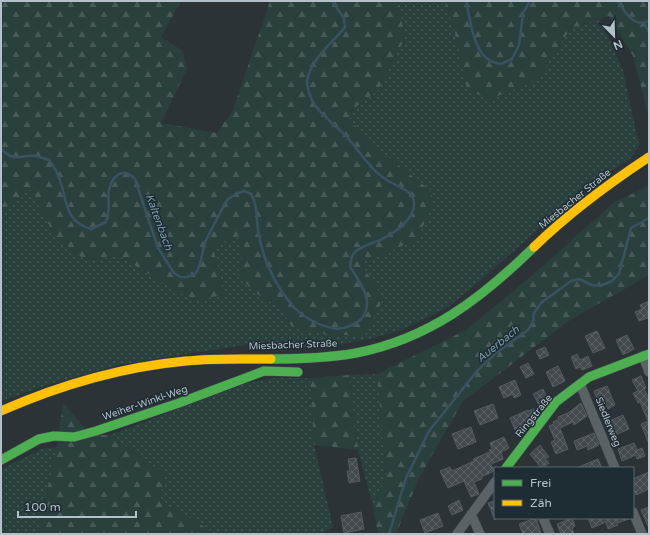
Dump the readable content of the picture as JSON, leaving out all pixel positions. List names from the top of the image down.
{
  "streets": {
    "main road": ["Miesbacher Straße", "Weiher-Winkl-Weg", "Ringstraße"],
    "street": ["Siedlerweg"]
  },
  "crossings": [
    ["Ringstraße", "Siedlerweg"]
  ],
  "water": ["Kaltenbach", "Auerbach"],
  "legend": ["Frei", "Zäh"],
  "scale_bar": "100 m",
  "north": "bottom right"
}
